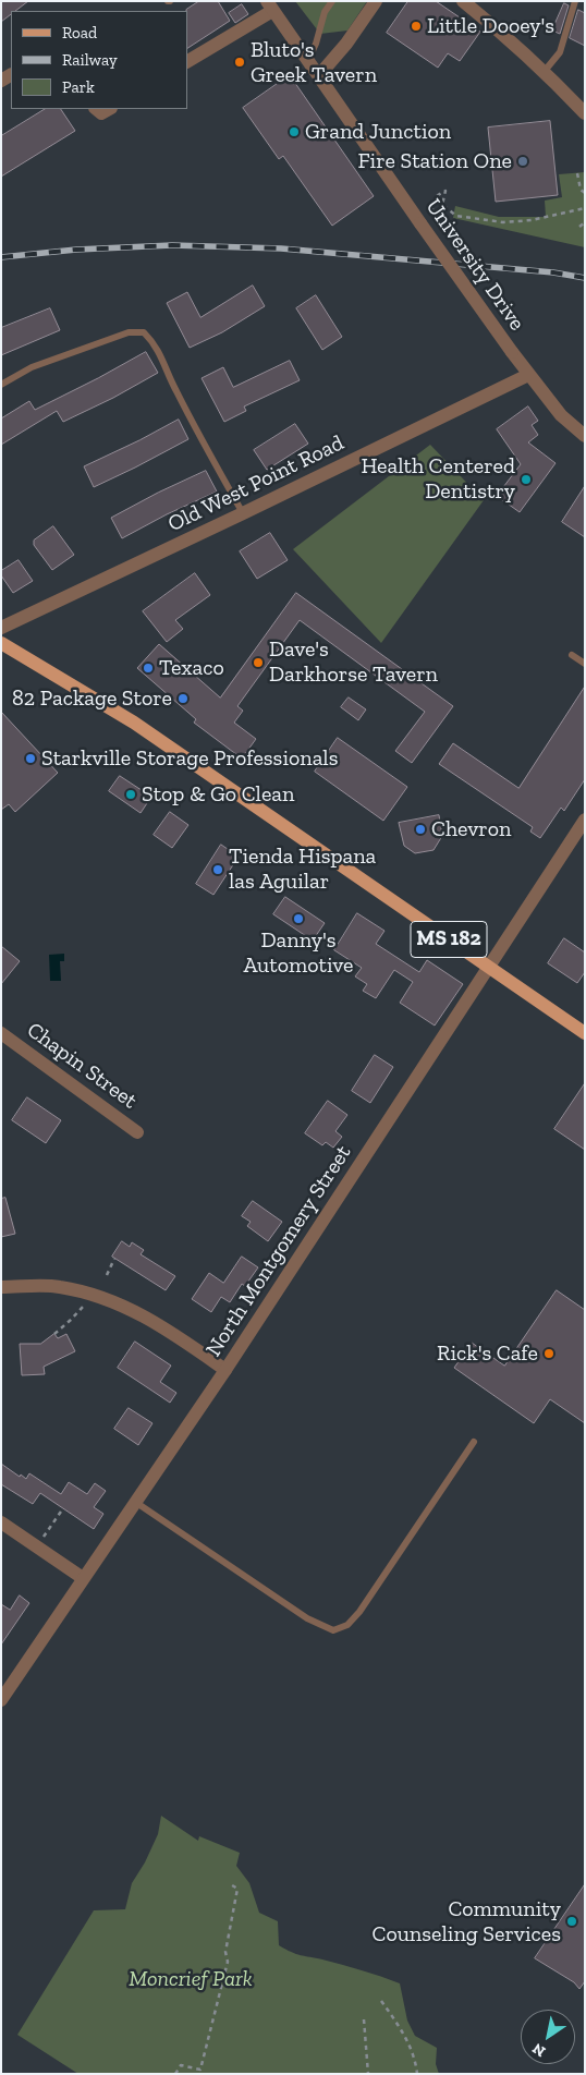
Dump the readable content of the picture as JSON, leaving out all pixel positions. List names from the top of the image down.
{
  "streets": {
    "main road": ["MS 182"],
    "street": [
      "University Drive",
      "Old West Point Road",
      "Chapin Street",
      "North Montgomery Street"
    ]
  },
  "crossings": [
    ["University Drive", "Old West Point Road"],
    ["MS 182", "North Montgomery Street"]
  ],
  "parks": ["Moncrief Park"],
  "places": [
    "Little Dooey's",
    "Bluto's Greek Tavern",
    "Grand Junction",
    "Fire Station One",
    "Health Centered Dentistry",
    "Dave's Darkhorse Tavern",
    "Texaco",
    "82 Package Store",
    "Starkville Storage Professionals",
    "Stop & Go Clean",
    "Chevron",
    "Tienda Hispana las Aguilar",
    "Danny's Automotive",
    "Rick's Cafe",
    "Community Counseling Services"
  ],
  "legend": ["Road", "Railway", "Park"],
  "north": "bottom left"
}
